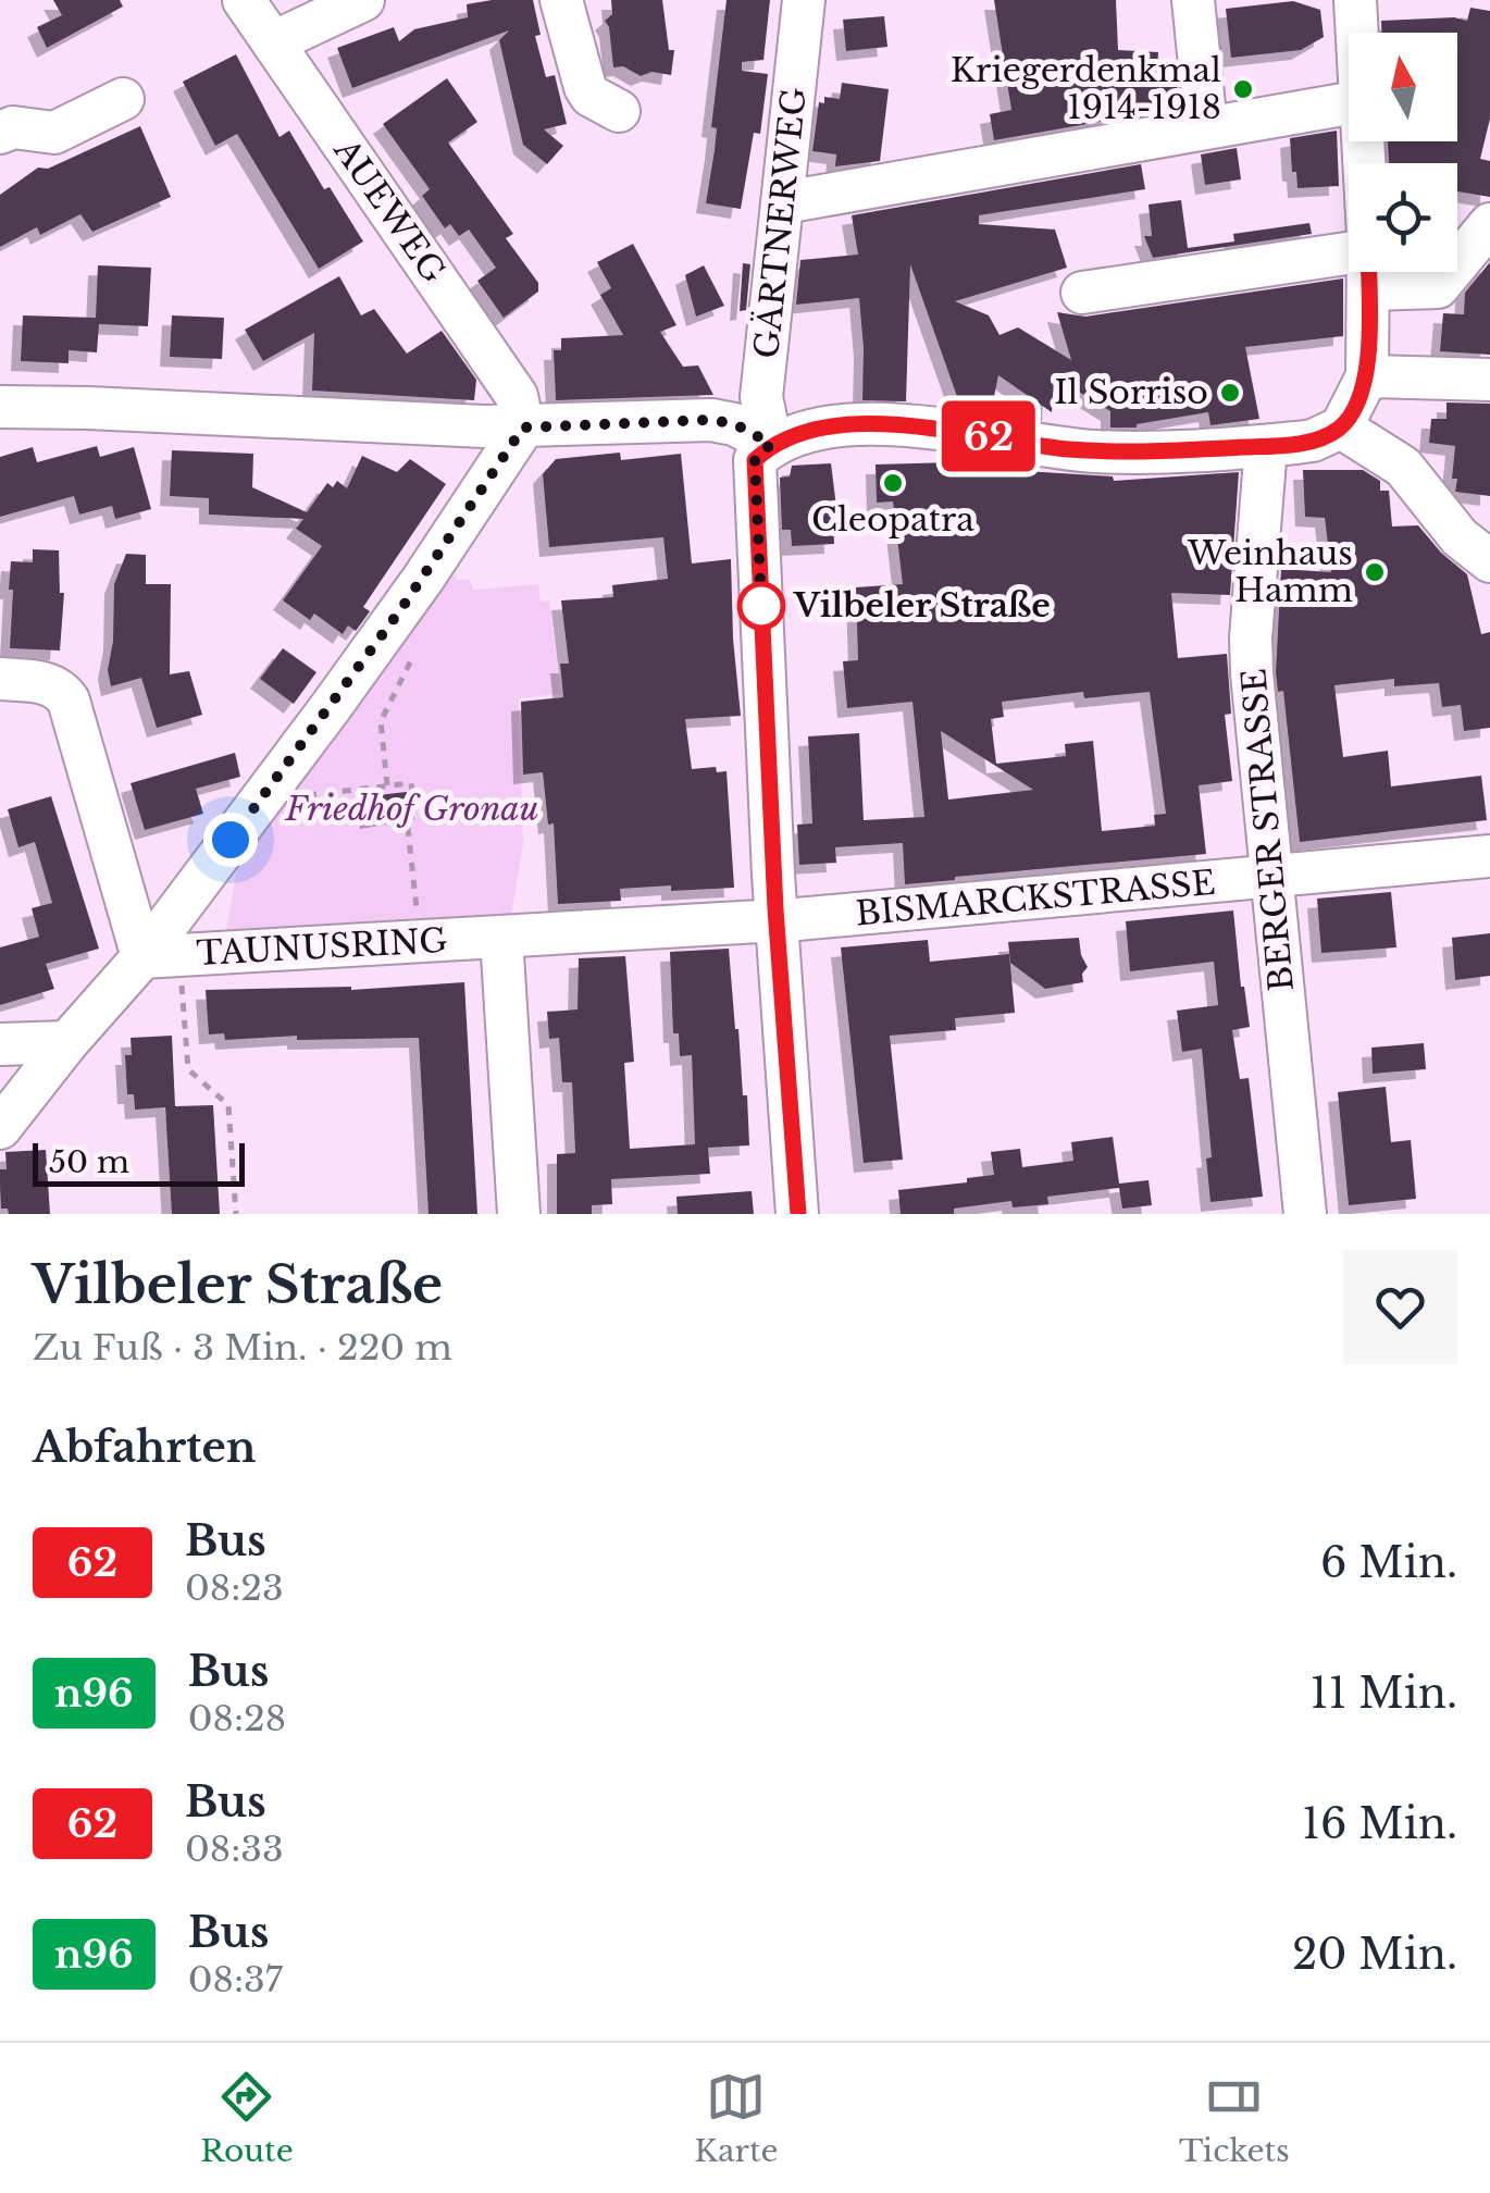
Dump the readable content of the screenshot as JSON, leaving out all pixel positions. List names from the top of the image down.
{
  "streets": {
    "street": [
      "AUEWEG",
      "GÄRTNERWEG",
      "BERGER STRASSE",
      "BISMARCKSTRASSE",
      "TAUNUSRING"
    ]
  },
  "crossings": [
    ["BERGER STRASSE", "BISMARCKSTRASSE"],
    ["BISMARCKSTRASSE", "TAUNUSRING"]
  ],
  "parks": ["Friedhof Gronau"],
  "places": [
    "Kriegerdenkmal 1914-1918",
    "Il Sorriso",
    "Cleopatra",
    "Weinhaus Hamm",
    "Vilbeler Straße"
  ],
  "lines": ["bus line 62"],
  "scale_bar": "50 m",
  "north": "top",
  "page": {
    "on_map": "62",
    "scale": "50 m",
    "heading": [
      ["Vilbeler Straße", "Zu Fuß · 3 Min. · 220 m"],
      "Abfahrten"
    ],
    "list": [
      {
        "mark": "62",
        "name": "Bus",
        "note": "08:23",
        "value": "6 Min."
      },
      {
        "mark": "n96",
        "name": "Bus",
        "note": "08:28",
        "value": "11 Min."
      },
      {
        "mark": "62",
        "name": "Bus",
        "note": "08:33",
        "value": "16 Min."
      },
      {
        "mark": "n96",
        "name": "Bus",
        "note": "08:37",
        "value": "20 Min."
      }
    ],
    "tabs": ["Route", "Karte", "Tickets"]
  }
}
